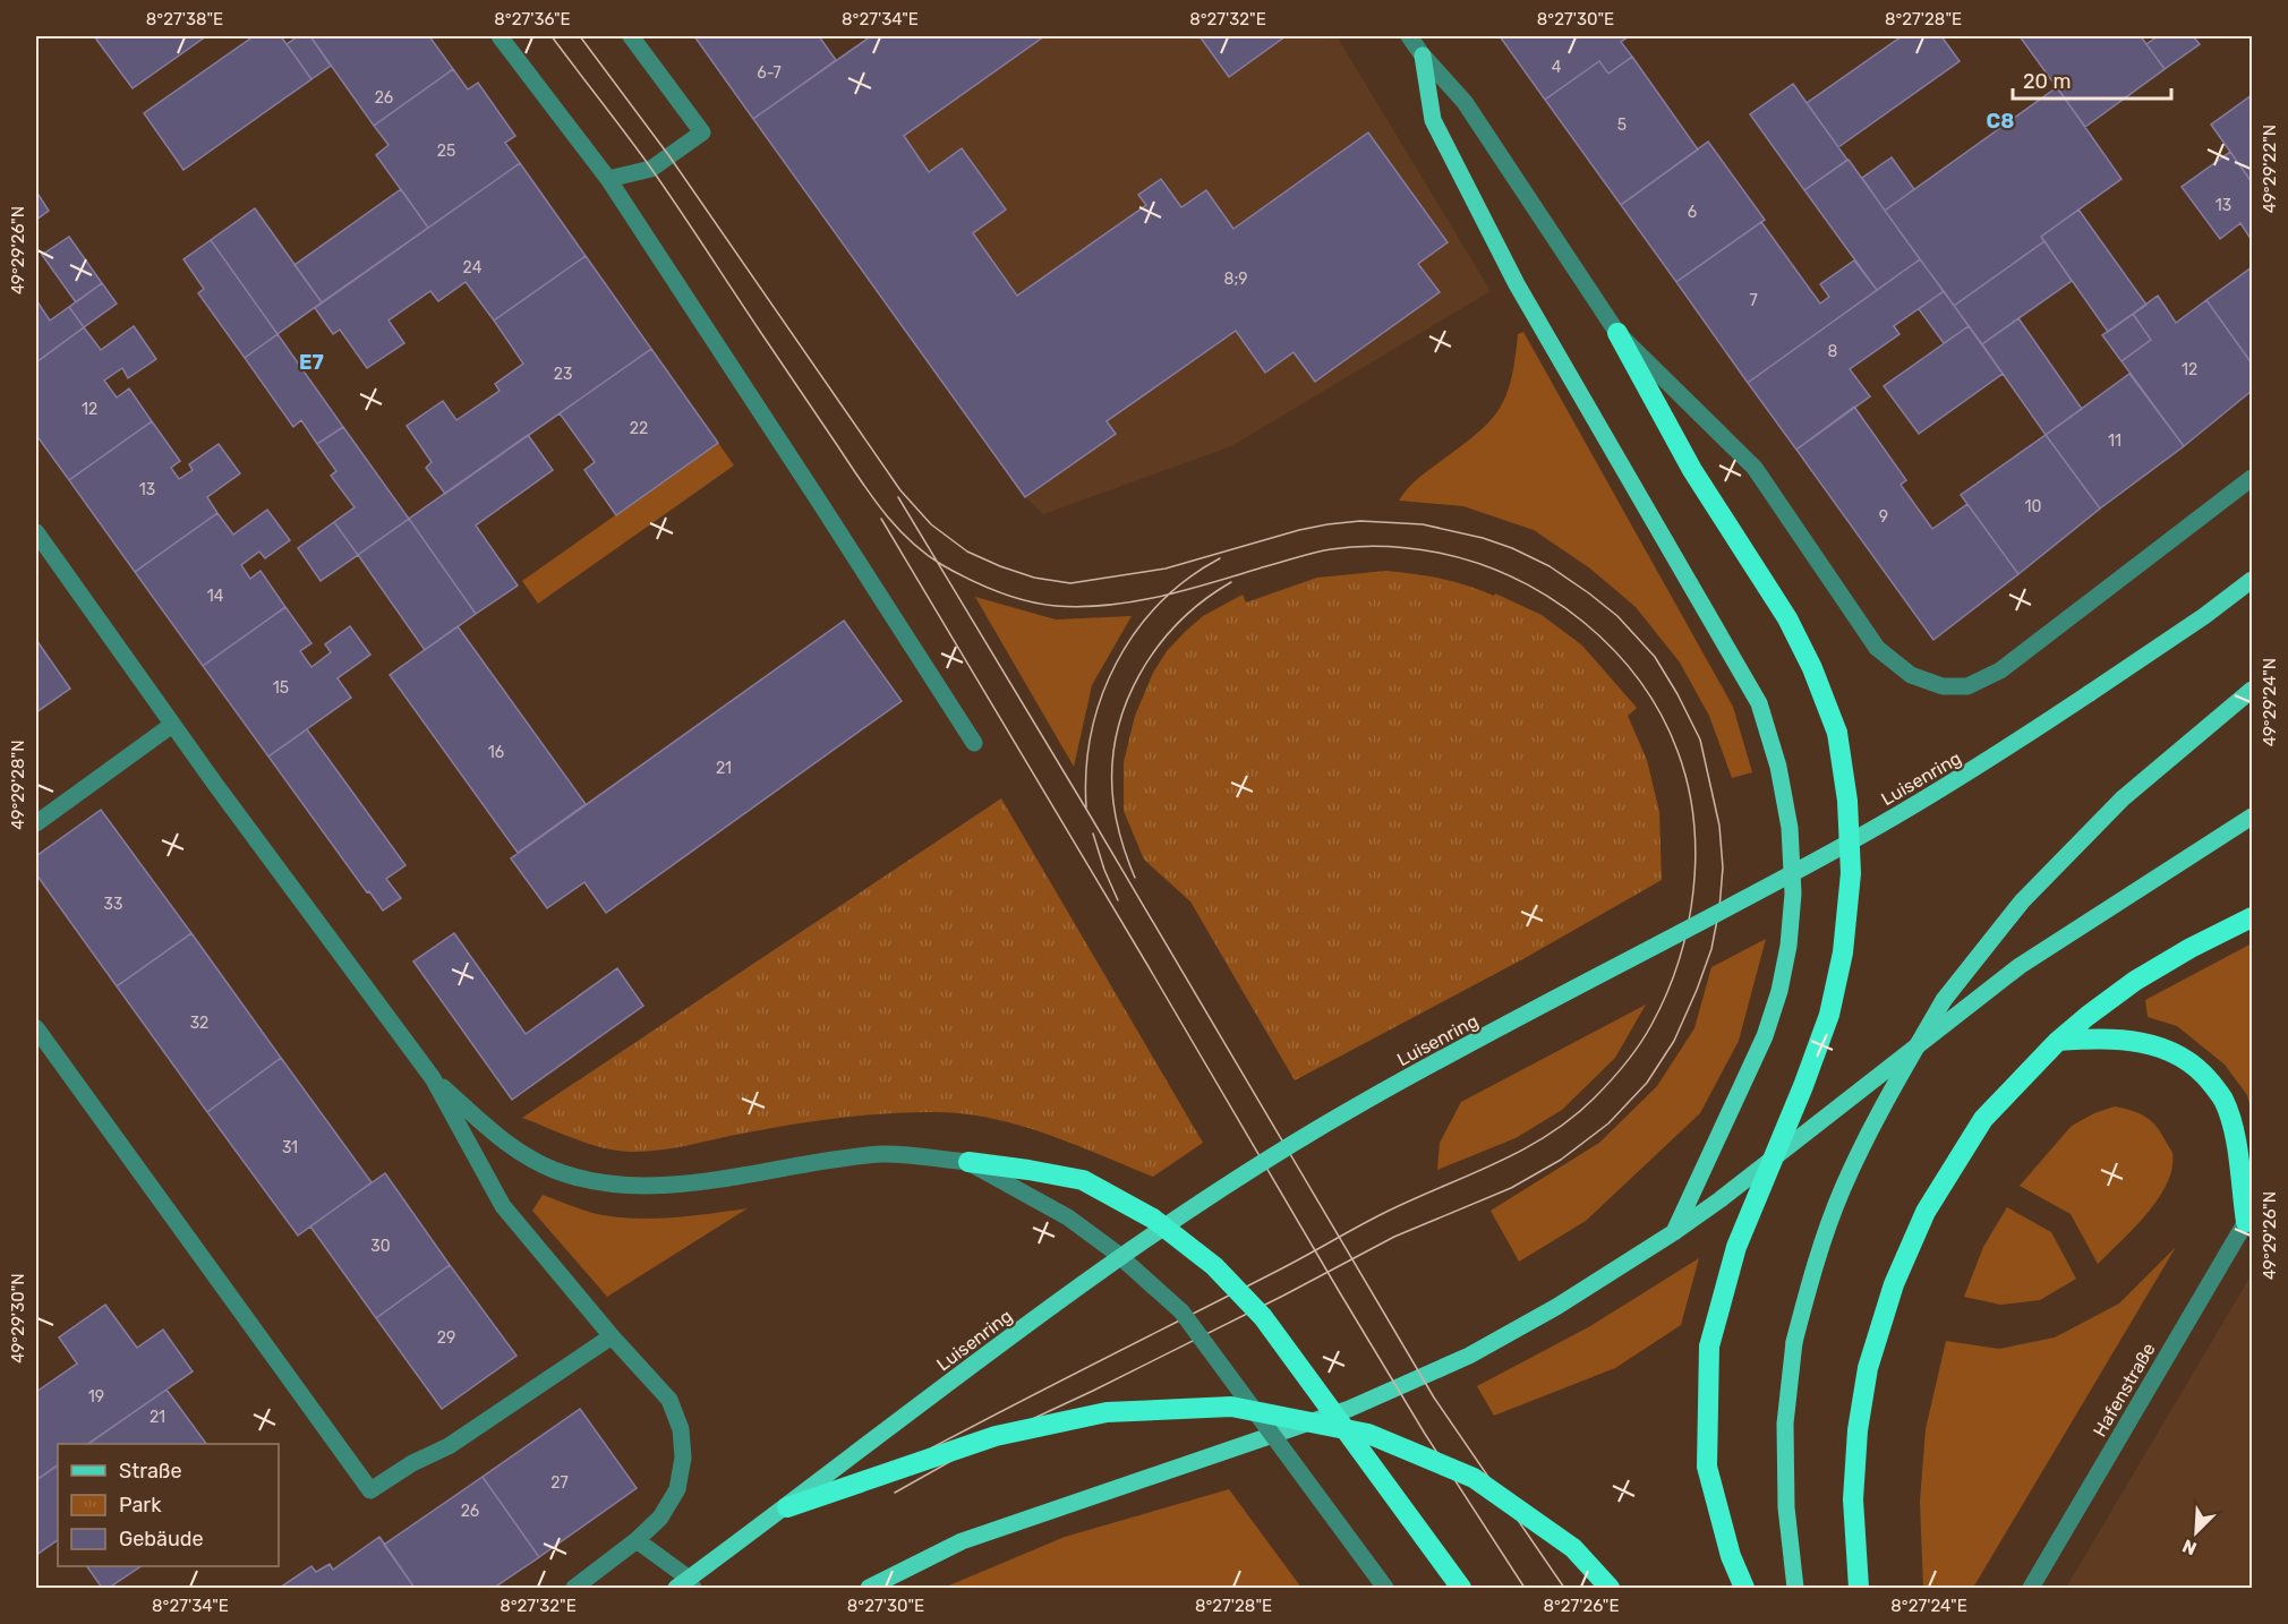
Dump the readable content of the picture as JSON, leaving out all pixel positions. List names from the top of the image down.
{
  "streets": {
    "main road": ["Luisenring"],
    "street": ["Hafenstraße"]
  },
  "districts": ["C8", "E7"],
  "house_numbers": [
    "4",
    "6-7",
    "26",
    "5",
    "25",
    "13",
    "6",
    "24",
    "8;9",
    "7",
    "8",
    "12",
    "23",
    "12",
    "22",
    "11",
    "13",
    "10",
    "9",
    "14",
    "15",
    "16",
    "21",
    "33",
    "32",
    "31",
    "30",
    "29",
    "19",
    "21",
    "27",
    "26"
  ],
  "legend": ["Straße", "Park", "Gebäude"],
  "scale_bar": "20 m",
  "north": "bottom left",
  "coordinates": [
    "8°27'38\"E",
    "8°27'36\"E",
    "8°27'34\"E",
    "8°27'32\"E",
    "8°27'30\"E",
    "8°27'28\"E",
    "49°29'22\"N",
    "49°29'26\"N",
    "49°29'24\"N",
    "49°29'28\"N",
    "49°29'30\"N",
    "8°27'26\"E",
    "8°27'24\"E"
  ]
}
